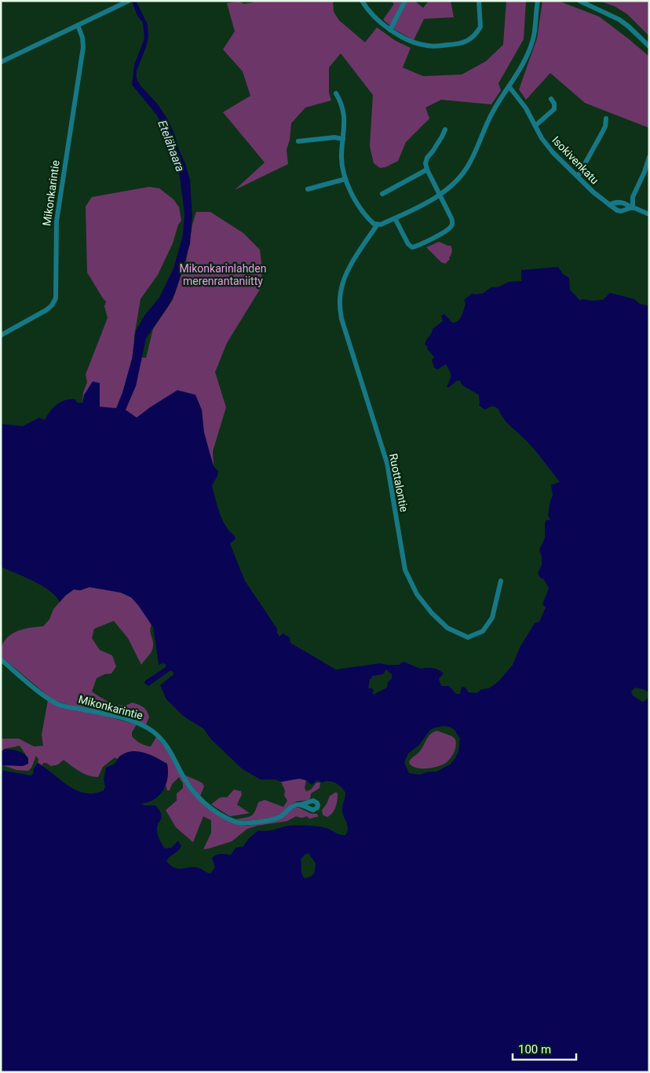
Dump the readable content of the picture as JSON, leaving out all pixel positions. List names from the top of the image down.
{
  "streets": {
    "street": ["Isokivenkatu", "Mikonkarintie", "Ruottalontie"]
  },
  "water": ["Etelähaara"],
  "parks": ["Mikonkarinlahden merenrantaniitty"],
  "scale_bar": "100 m"
}
